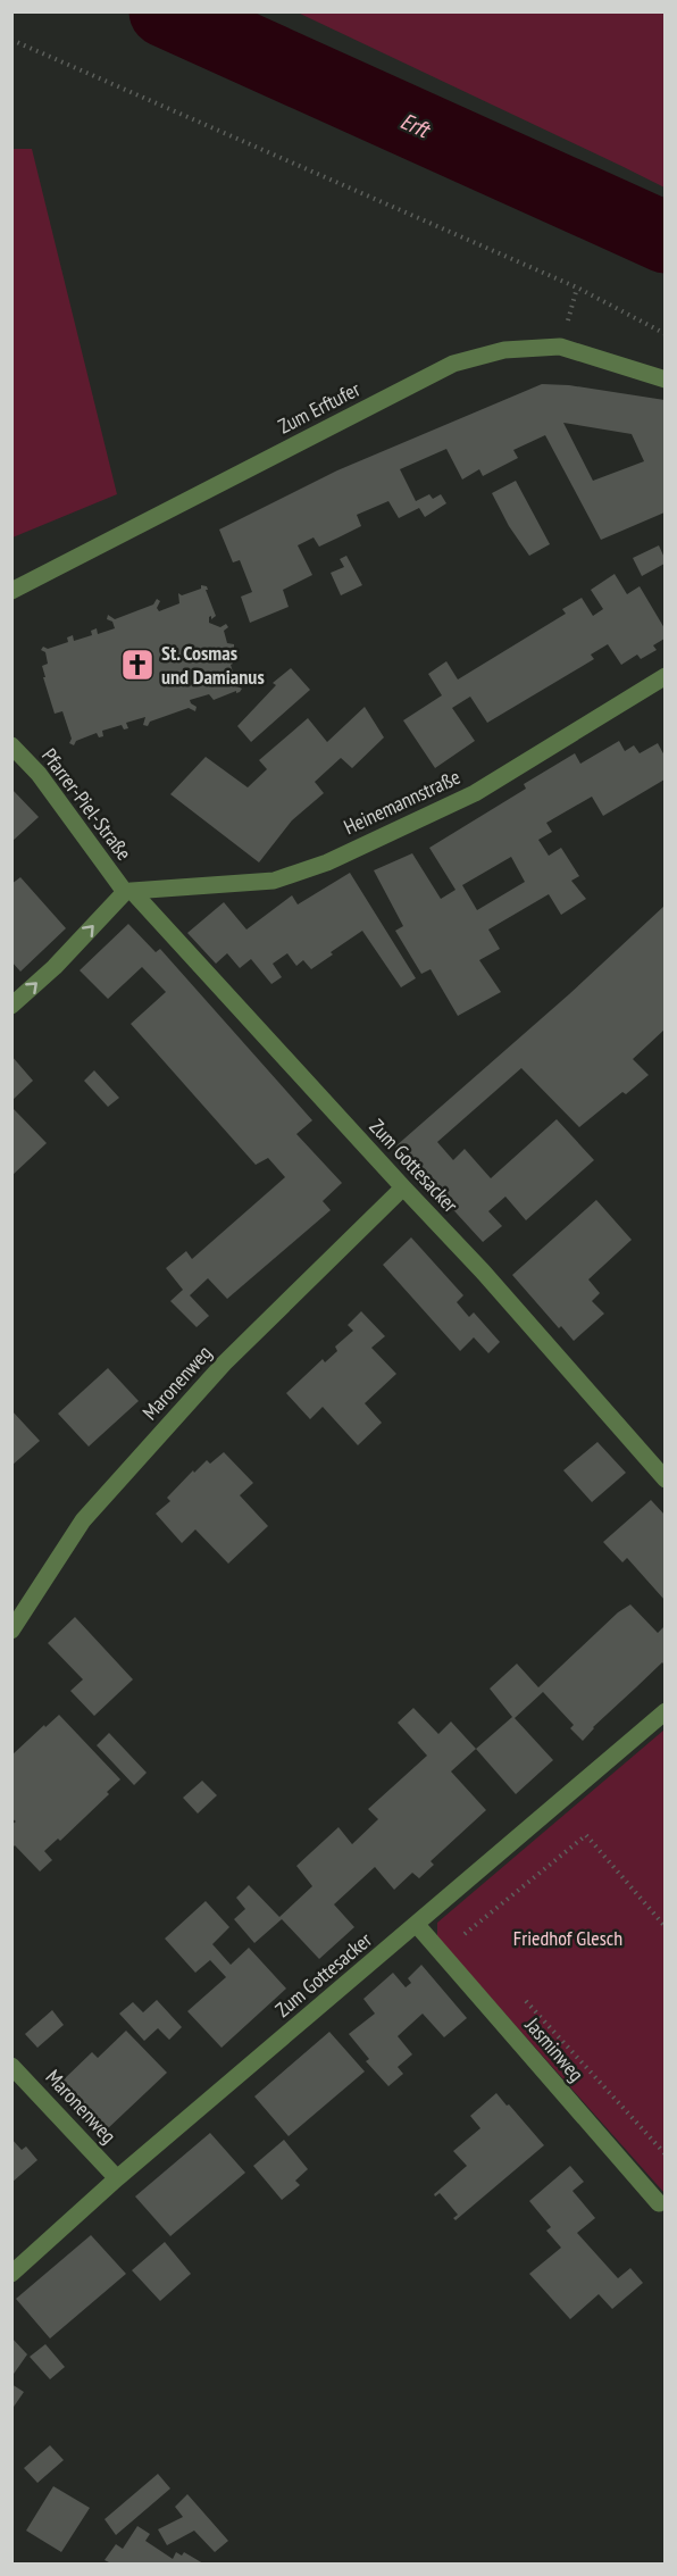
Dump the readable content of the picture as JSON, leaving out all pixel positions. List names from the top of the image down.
{
  "streets": {
    "street": [
      "Zum Erftufer",
      "Heinemannstraße",
      "Pfarrer-Piel-Straße",
      "Zum Gottesacker",
      "Maronenweg",
      "Jasminweg"
    ]
  },
  "crossings": [
    ["Heinemannstraße", "Pfarrer-Piel-Straße"],
    ["Heinemannstraße", "Zum Gottesacker"],
    ["Pfarrer-Piel-Straße", "Zum Gottesacker"],
    ["Zum Gottesacker", "Maronenweg"],
    ["Zum Gottesacker", "Jasminweg"]
  ],
  "water": ["Erft"],
  "parks": ["Friedhof Glesch"],
  "places": {
    "church": ["St. Cosmas und Damianus"]
  }
}
